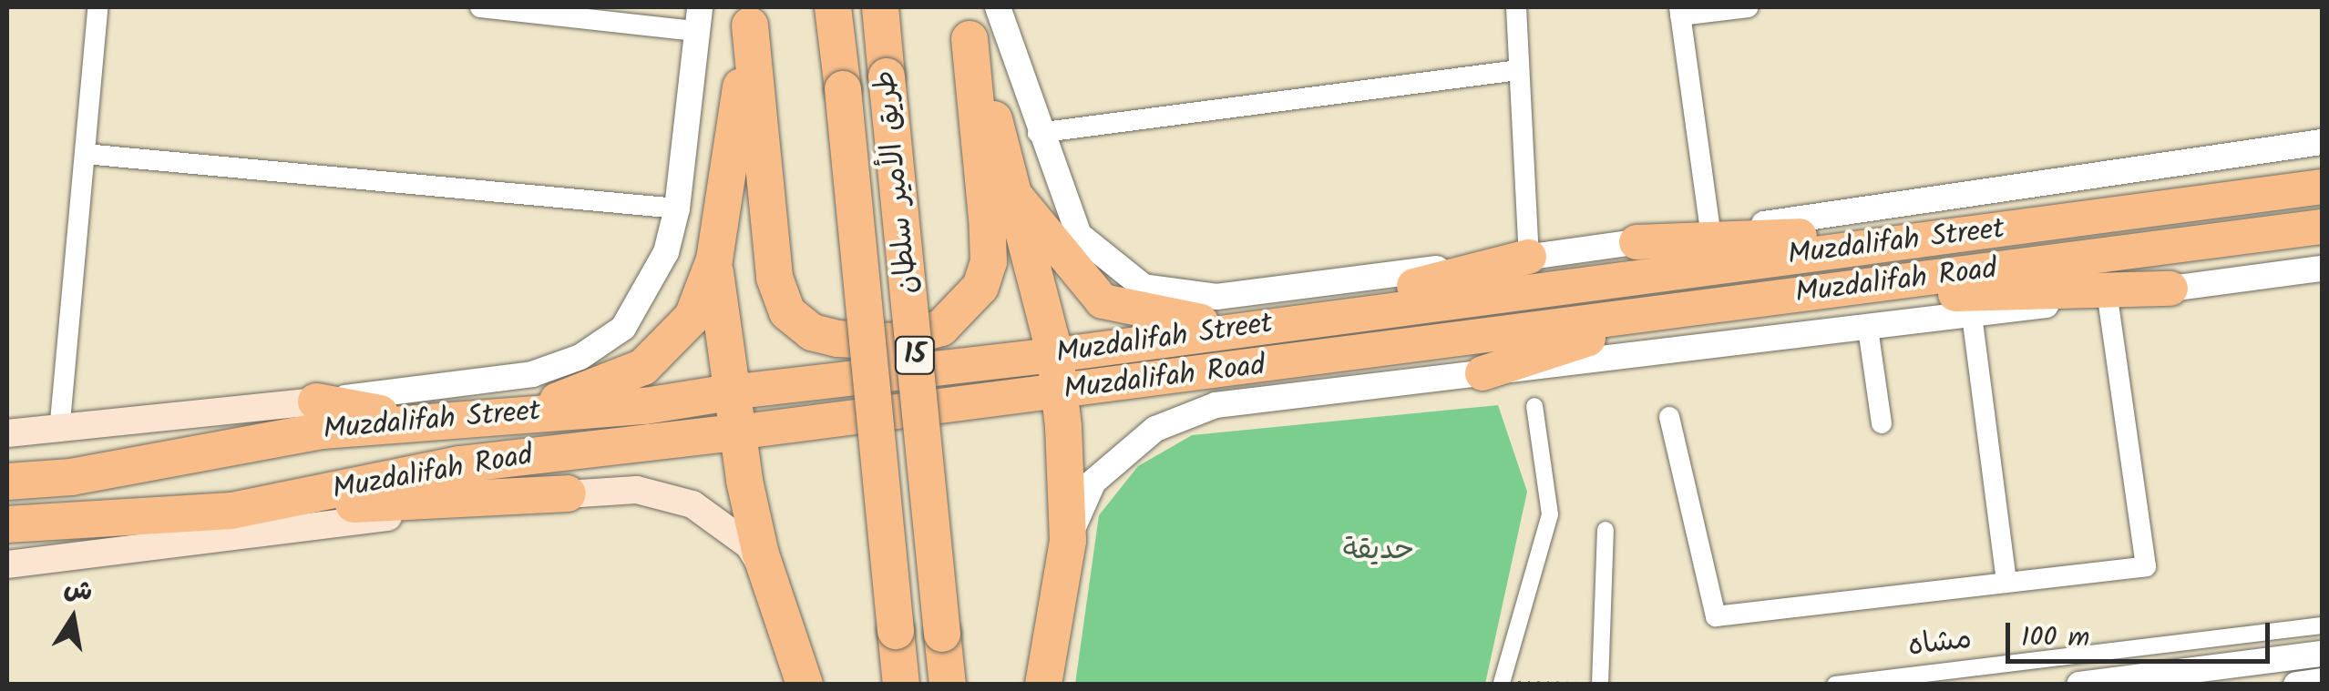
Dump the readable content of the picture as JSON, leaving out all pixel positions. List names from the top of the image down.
{
  "streets": {
    "highway": [
      "طريق الأمير سلطان",
      "Muzdalifah Street",
      "Muzdalifah Road",
      "15"
    ],
    "street": ["مشاه"]
  },
  "parks": ["حديقة"],
  "scale_bar": "100 m",
  "north": "top"
}
